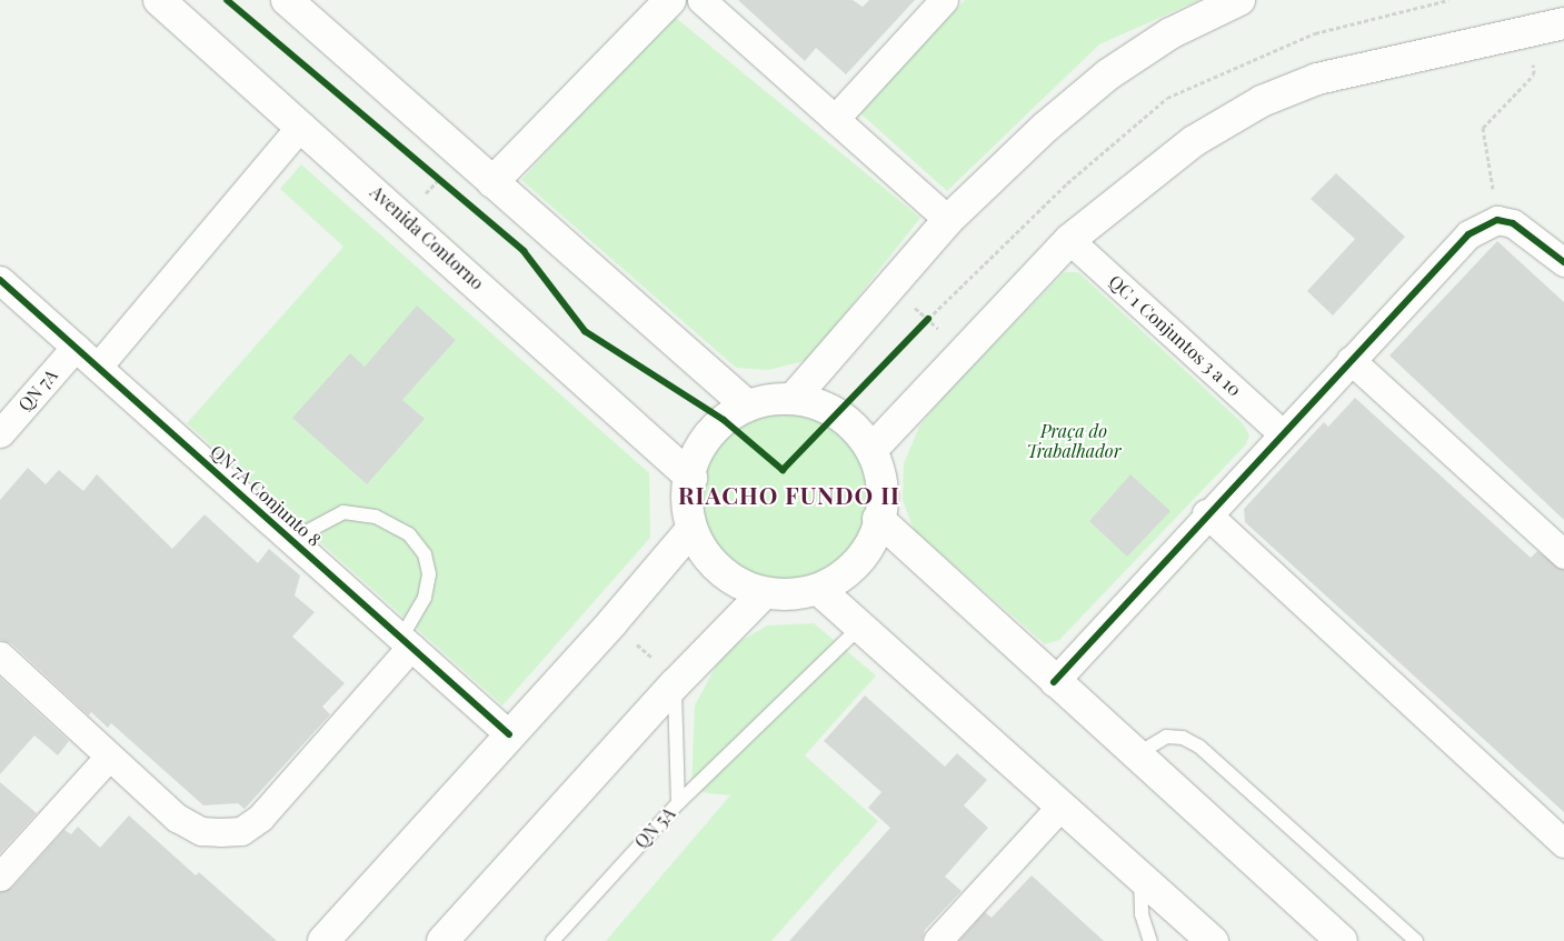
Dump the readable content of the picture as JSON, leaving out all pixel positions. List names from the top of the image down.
{
  "streets": {
    "main road": ["Avenida Contorno"],
    "street": ["QC 1 Conjuntos 3 a 10", "QN 7A", "QN 7A Conjunto 8"],
    "lane": ["QN 5A"]
  },
  "crossings": [
    ["QN 7A", "QN 7A Conjunto 8"]
  ],
  "districts": ["RIACHO FUNDO II"],
  "parks": ["Praça do Trabalhador"]
}
